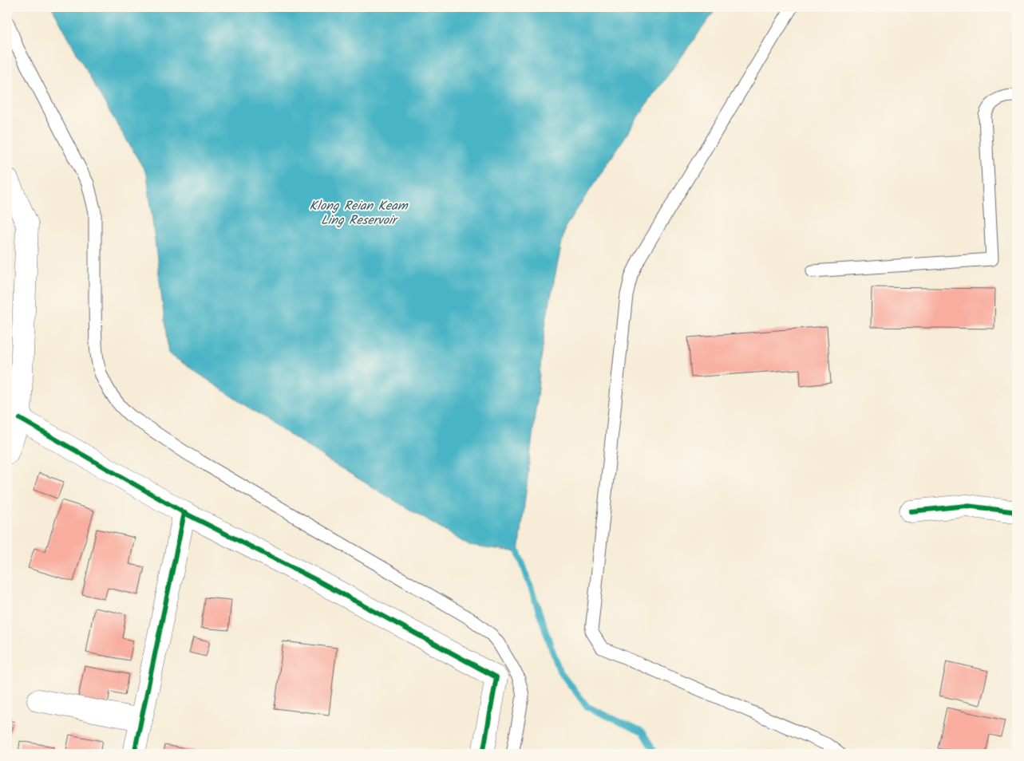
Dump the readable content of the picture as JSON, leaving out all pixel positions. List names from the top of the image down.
{
  "water": ["Klong Reian Keam Ling Reservoir"]
}
